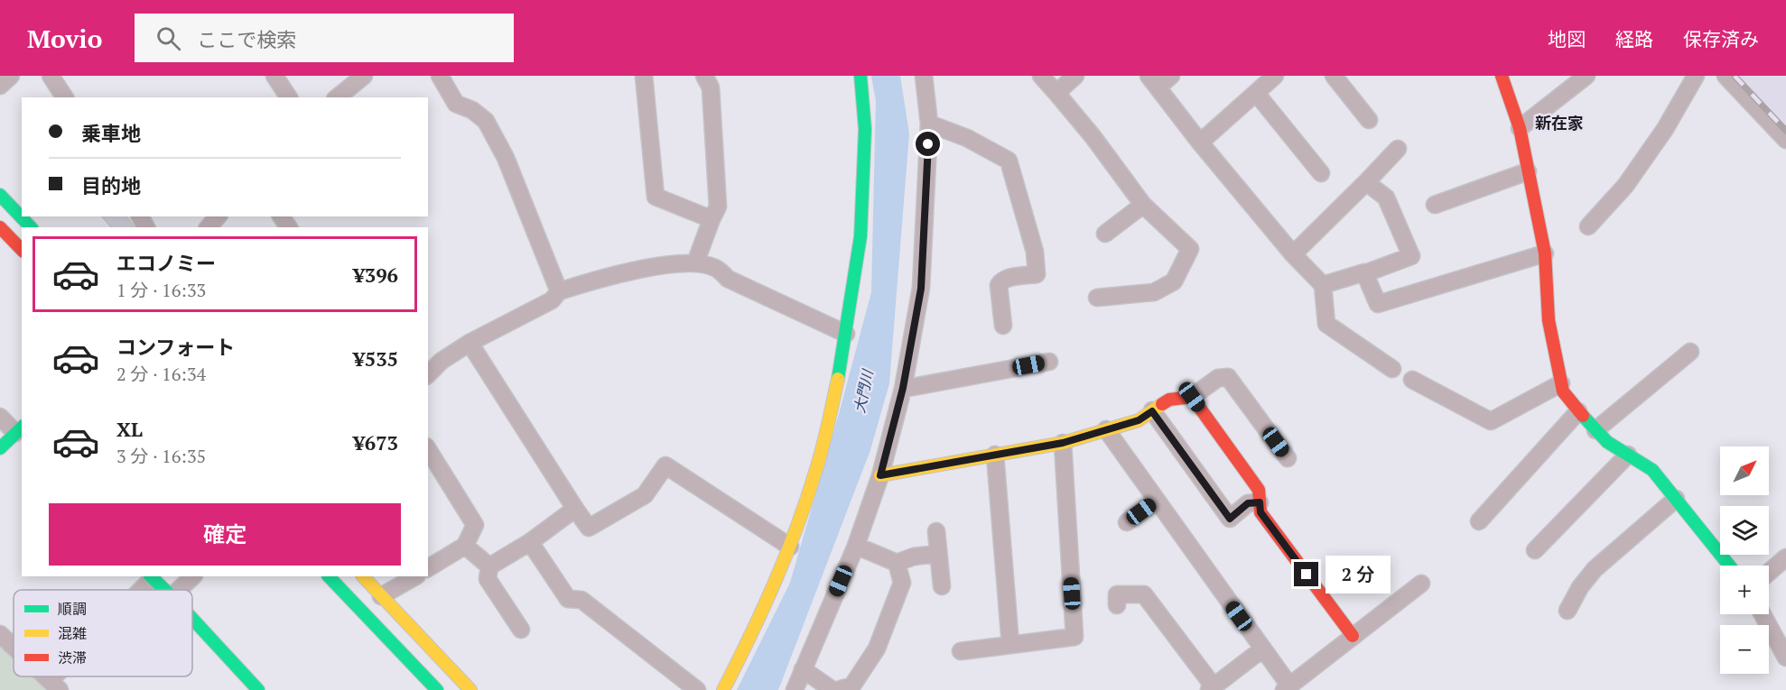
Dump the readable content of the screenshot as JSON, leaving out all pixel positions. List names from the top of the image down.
{
  "districts": ["新在家"],
  "water": ["大門川"],
  "legend": ["順調", "混雑", "渋滞"],
  "north": "top right",
  "page": {
    "header": "Movio",
    "search": "ここで検索",
    "nav": ["地図", "経路", "保存済み"],
    "banner": ["乗車地", "目的地"],
    "list": [
      {
        "name": "エコノミー",
        "note": "1 分 · 16:33",
        "value": "¥396"
      },
      {
        "name": "コンフォート",
        "note": "2 分 · 16:34",
        "value": "¥535"
      },
      {
        "name": "XL",
        "note": "3 分 · 16:35",
        "value": "¥673"
      }
    ],
    "map_buttons": ["+", "−"],
    "buttons": "確定",
    "bubble": "2 分"
  }
}
